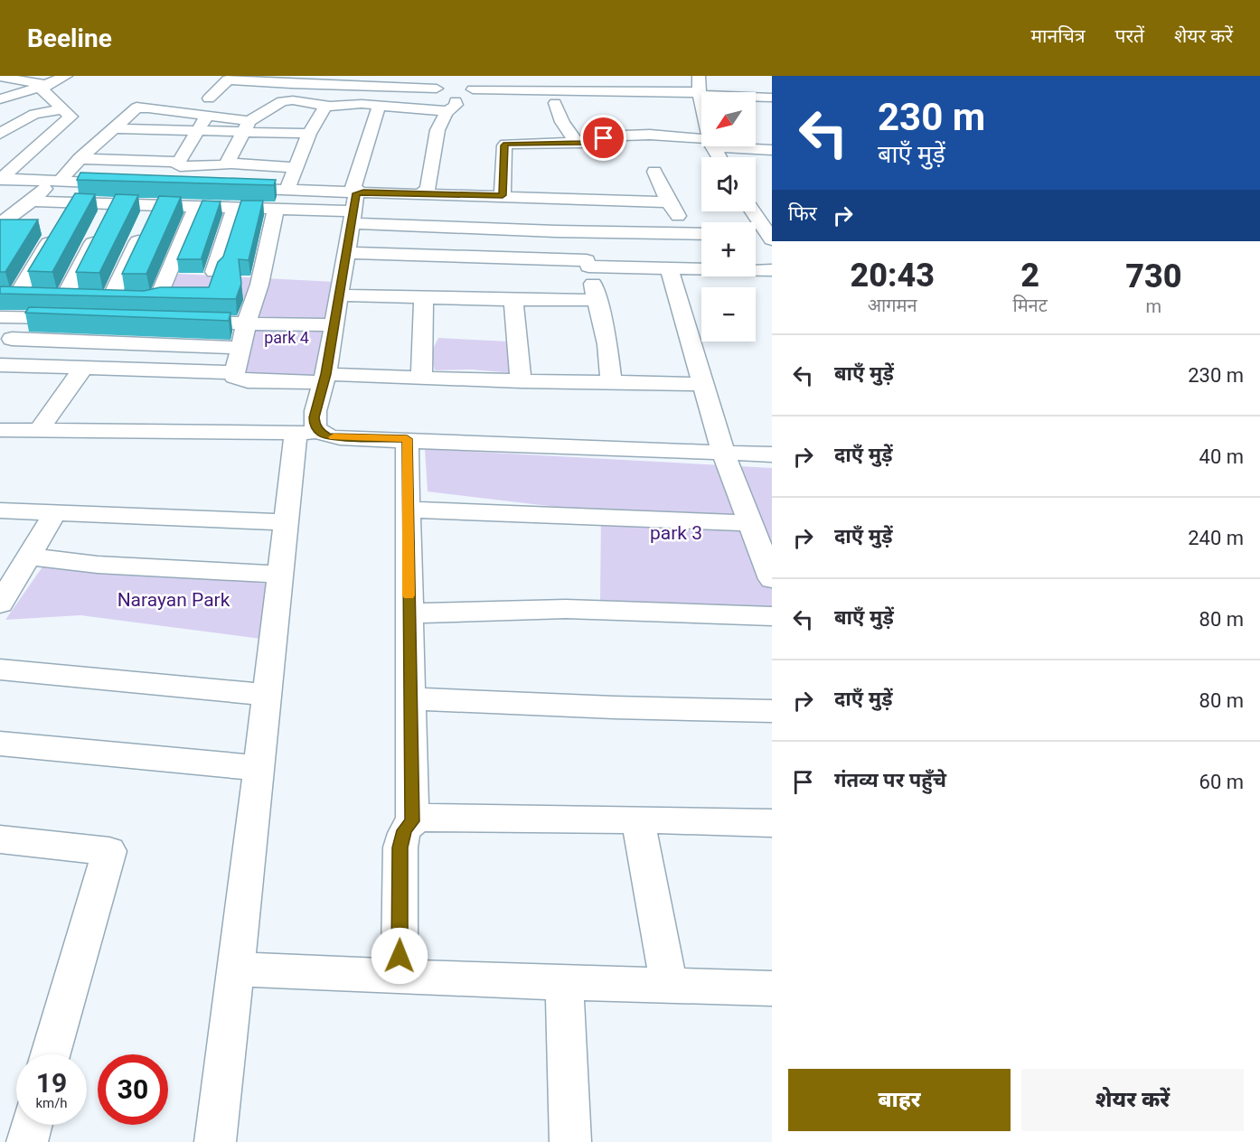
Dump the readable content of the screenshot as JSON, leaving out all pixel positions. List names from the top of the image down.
{
  "parks": ["park 4", "park 3", "Narayan Park"],
  "north": "bottom left",
  "page": {
    "header": "Beeline",
    "nav": ["मानचित्र", "परतें", "शेयर करें"],
    "turn": ["230 m", "बाएँ मुड़ें"],
    "map_buttons": ["+", "−"],
    "then": "फिर",
    "eta": [
      "20:43",
      "आगमन",
      "2",
      "मिनट",
      "730",
      "m"
    ],
    "list": [
      {
        "name": "बाएँ मुड़ें",
        "value": "230 m"
      },
      {
        "name": "दाएँ मुड़ें",
        "value": "40 m"
      },
      {
        "name": "दाएँ मुड़ें",
        "value": "240 m"
      },
      {
        "name": "बाएँ मुड़ें",
        "value": "80 m"
      },
      {
        "name": "दाएँ मुड़ें",
        "value": "80 m"
      },
      {
        "name": "गंतव्य पर पहुँचे",
        "value": "60 m"
      }
    ],
    "speed": "19 km/h",
    "limit": "30",
    "buttons": ["बाहर", "शेयर करें"]
  }
}
